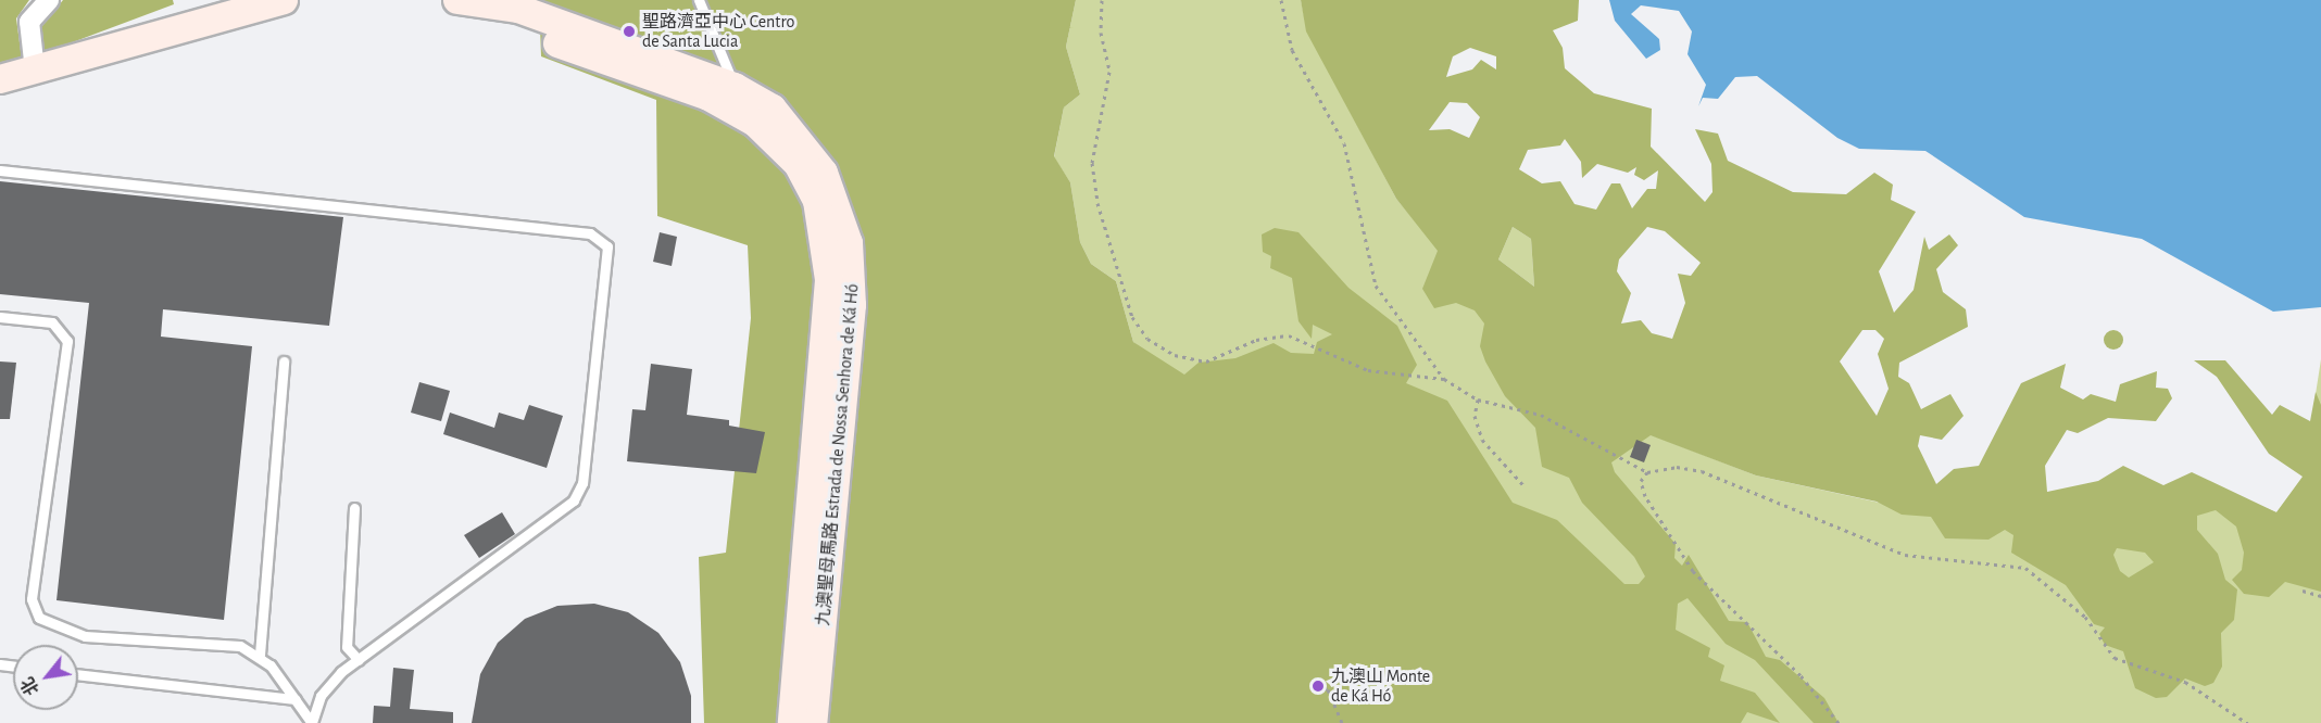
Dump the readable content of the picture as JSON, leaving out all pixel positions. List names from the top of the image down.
{
  "streets": {
    "street": ["九澳聖母馬路 Estrada de Nossa Senhora de Ká Hó"]
  },
  "places": ["聖路濟亞中心 Centro de Santa Lucia", "九澳山 Monte de Ká Hó"],
  "north": "bottom left"
}
